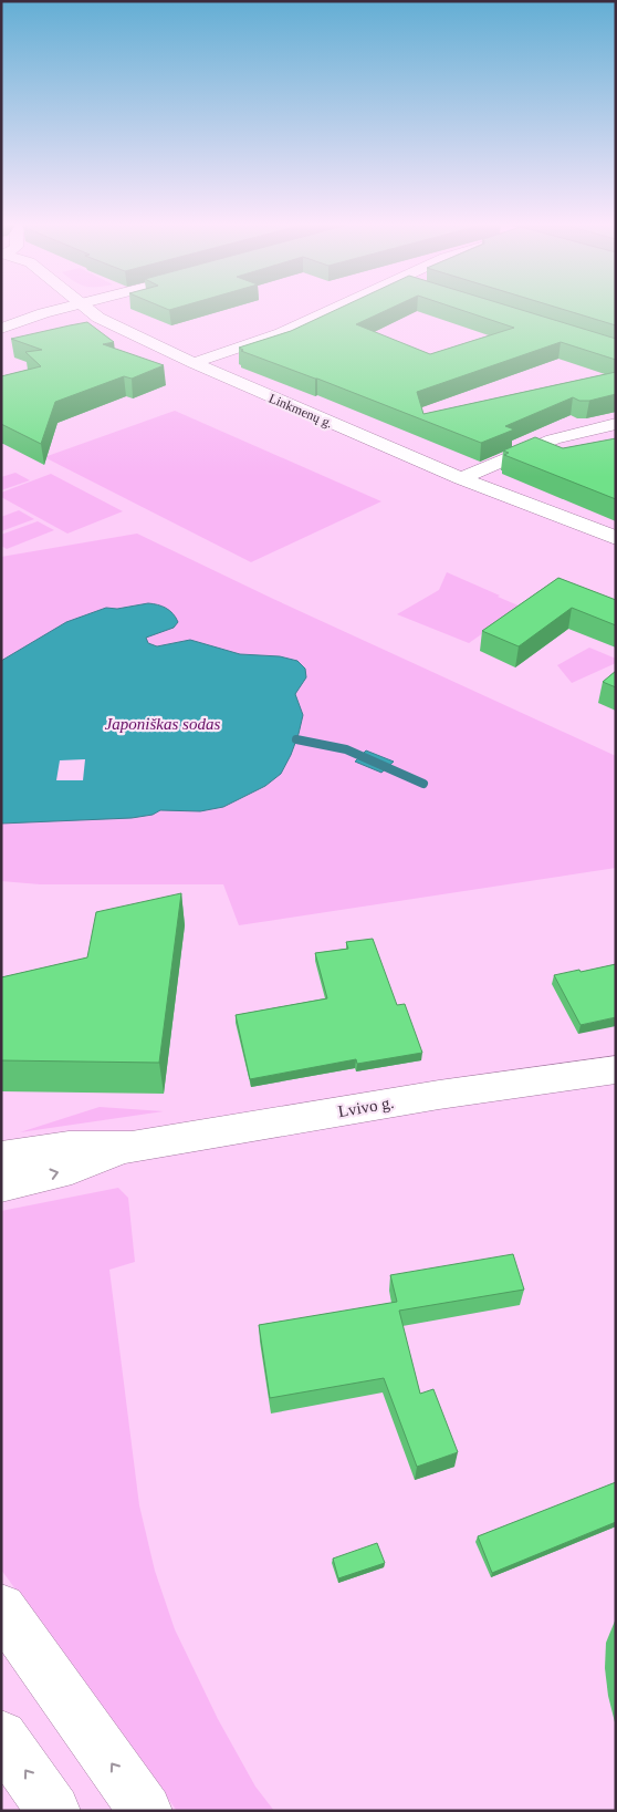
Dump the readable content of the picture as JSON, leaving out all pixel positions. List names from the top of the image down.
{
  "streets": {
    "main road": ["Linkmenų g.", "Lvivo g."]
  },
  "parks": ["Japoniškas sodas"]
}
